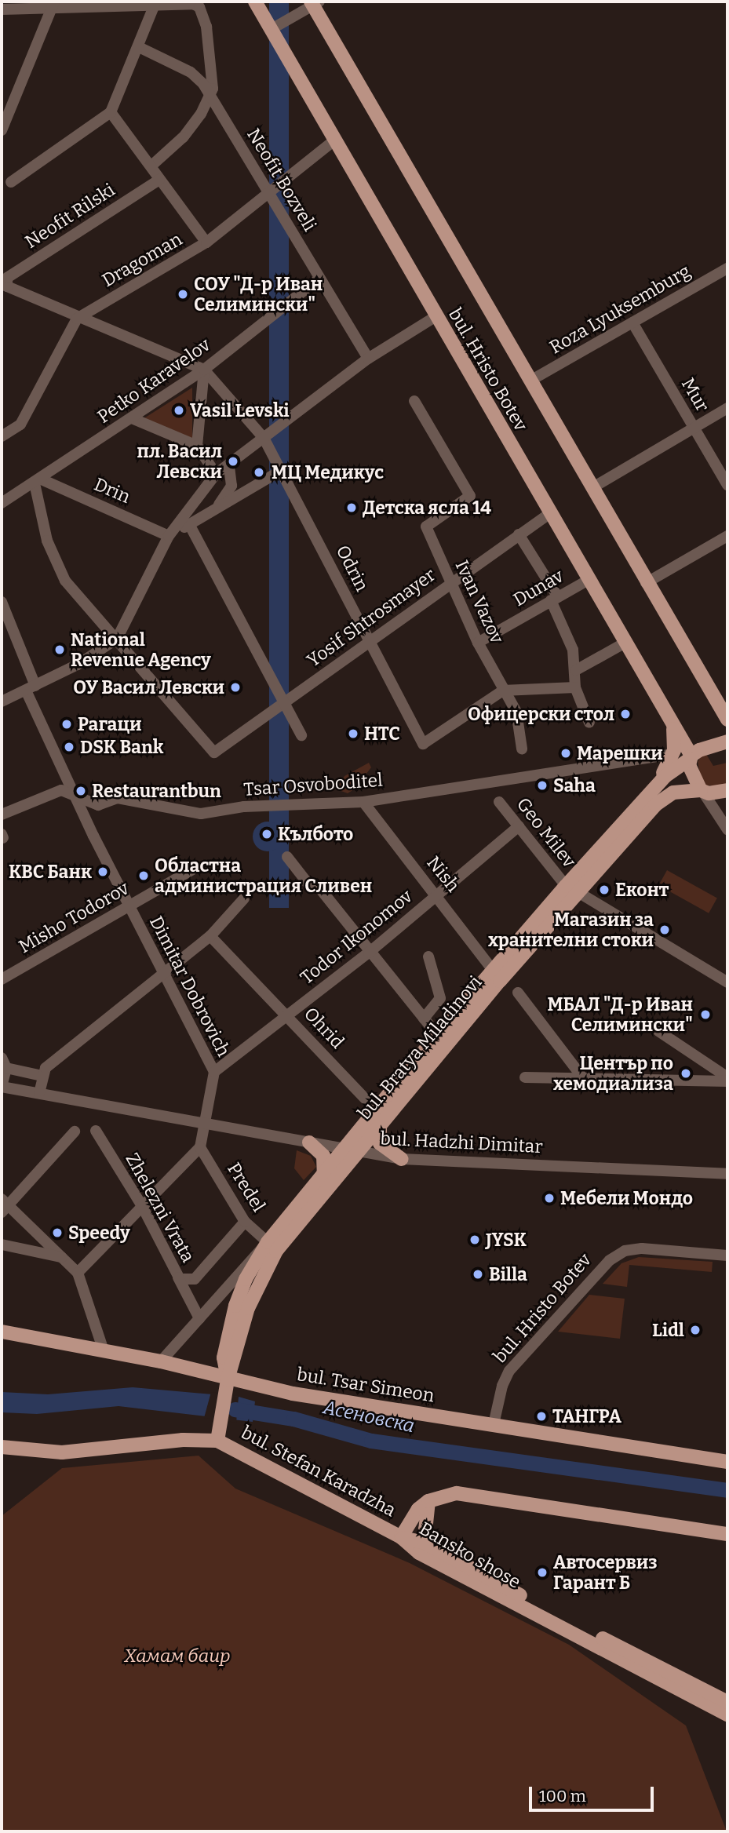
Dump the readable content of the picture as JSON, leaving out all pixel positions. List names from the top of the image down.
{
  "streets": {
    "main road": [
      "bul. Hristo Botev",
      "bul. Bratya Miladinovi",
      "bul. Tsar Simeon",
      "bul. Stefan Karadzha",
      "Bansko shose"
    ],
    "street": [
      "Neofit Bozveli",
      "Neofit Rilski",
      "Dragoman",
      "Roza Lyuksemburg",
      "Petko Karavelov",
      "Mur",
      "Drin",
      "Odrin",
      "Dunav",
      "Ivan Vazov",
      "Yosif Shtrosmayer",
      "Tsar Osvoboditel",
      "Geo Milev",
      "Nish",
      "Misho Todorov",
      "Todor Ikonomov",
      "Dimitar Dobrovich",
      "Ohrid",
      "bul. Hadzhi Dimitar",
      "Predel",
      "Zhelezni Vrata"
    ]
  },
  "crossings": [
    ["Neofit Bozveli", "Dragoman"],
    ["Neofit Bozveli", "Petko Karavelov"],
    ["Dragoman", "bul. Hristo Botev"],
    ["Roza Lyuksemburg", "bul. Hristo Botev"],
    ["Roza Lyuksemburg", "Mur"],
    ["bul. Hristo Botev", "Dunav"],
    ["bul. Hristo Botev", "Yosif Shtrosmayer"],
    ["bul. Hristo Botev", "bul. Bratya Miladinovi"],
    ["bul. Hristo Botev", "bul. Tsar Simeon"],
    ["Petko Karavelov", "Drin"],
    ["Petko Karavelov", "Odrin"],
    ["Odrin", "Ivan Vazov"],
    ["Odrin", "Yosif Shtrosmayer"],
    ["Dunav", "Ivan Vazov"],
    ["Ivan Vazov", "Yosif Shtrosmayer"],
    ["Tsar Osvoboditel", "Nish"],
    ["Tsar Osvoboditel", "Dimitar Dobrovich"],
    ["Geo Milev", "Todor Ikonomov"],
    ["Geo Milev", "bul. Bratya Miladinovi"],
    ["Nish", "Todor Ikonomov"],
    ["Nish", "bul. Bratya Miladinovi"],
    ["Misho Todorov", "Dimitar Dobrovich"],
    ["Todor Ikonomov", "Dimitar Dobrovich"],
    ["Todor Ikonomov", "Ohrid"],
    ["Dimitar Dobrovich", "bul. Hadzhi Dimitar"],
    ["Dimitar Dobrovich", "Predel"],
    ["bul. Bratya Miladinovi", "bul. Hadzhi Dimitar"],
    ["bul. Bratya Miladinovi", "Predel"],
    ["bul. Bratya Miladinovi", "bul. Tsar Simeon"],
    ["bul. Bratya Miladinovi", "bul. Stefan Karadzha"],
    ["Predel", "Zhelezni Vrata"],
    ["bul. Stefan Karadzha", "Bansko shose"]
  ],
  "water": ["Асеновска"],
  "parks": ["Хамам баир"],
  "places": [
    "СОУ \"Д-р Иван Селимински\"",
    "Vasil Levski",
    "пл. Васил Левски",
    "МЦ Медикус",
    "Детска ясла 14",
    "National Revenue Agency",
    "ОУ Васил Левски",
    "Офицерски стол",
    "Рагаци",
    "НТС",
    "DSK Bank",
    "Марешки",
    "Saha",
    "Restaurantbun",
    "Кълбото",
    "КВС Банк",
    "Областна администрация Сливен",
    "Еконт",
    "Магазин за хранителни стоки",
    "МБАЛ \"Д-р Иван Селимински\"",
    "Център по хемодиализа",
    "Мебели Мондо",
    "Speedy",
    "JYSK",
    "Billa",
    "Lidl",
    "ТАНГРА",
    "Автосервиз Гарант Б"
  ],
  "scale_bar": "100 m"
}
